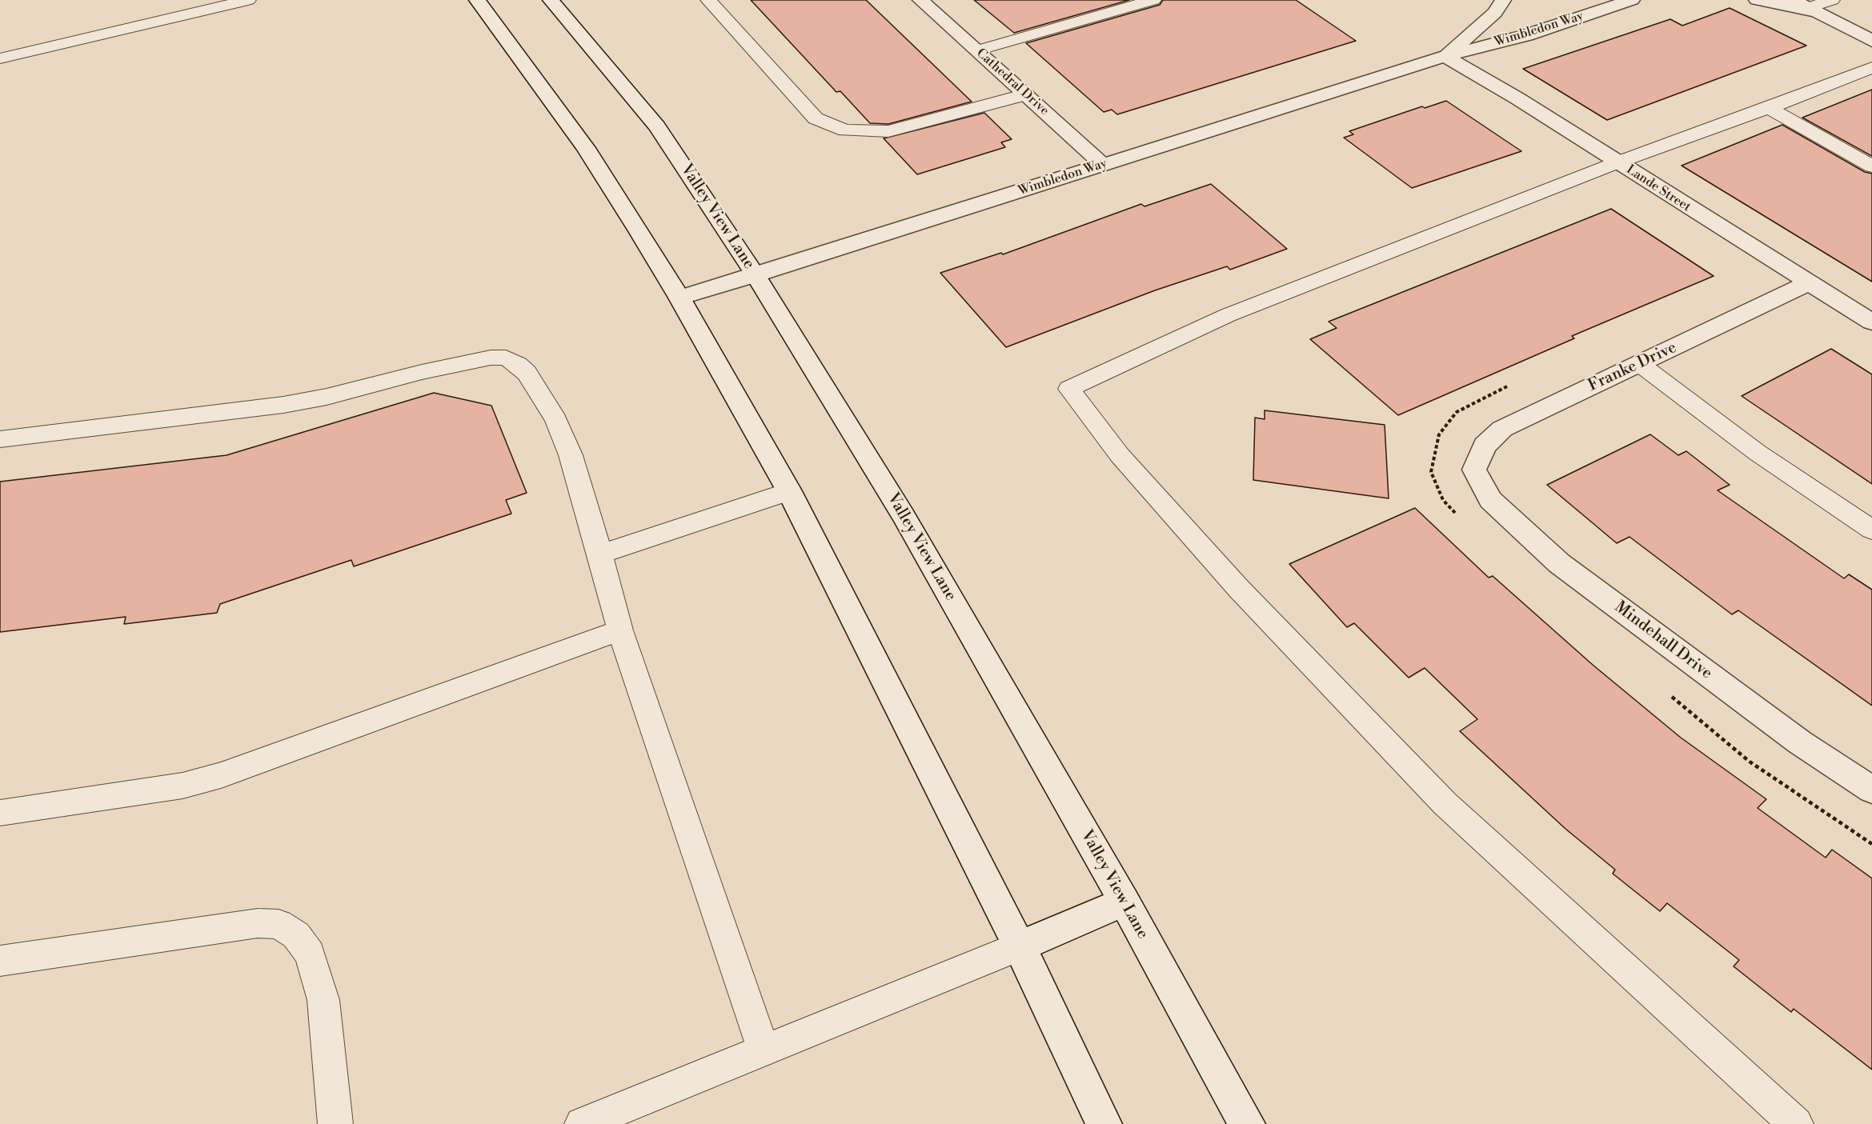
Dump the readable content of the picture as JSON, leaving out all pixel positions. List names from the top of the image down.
{
  "streets": {
    "street": [
      "Wimbledon Way",
      "Cathedral Drive",
      "Lande Street",
      "Valley View Lane",
      "Franke Drive",
      "Mindehall Drive"
    ]
  },
  "crossings": [
    ["Wimbledon Way", "Cathedral Drive"],
    ["Wimbledon Way", "Lande Street"],
    ["Wimbledon Way", "Valley View Lane"],
    ["Lande Street", "Franke Drive"],
    ["Franke Drive", "Mindehall Drive"]
  ]
}
